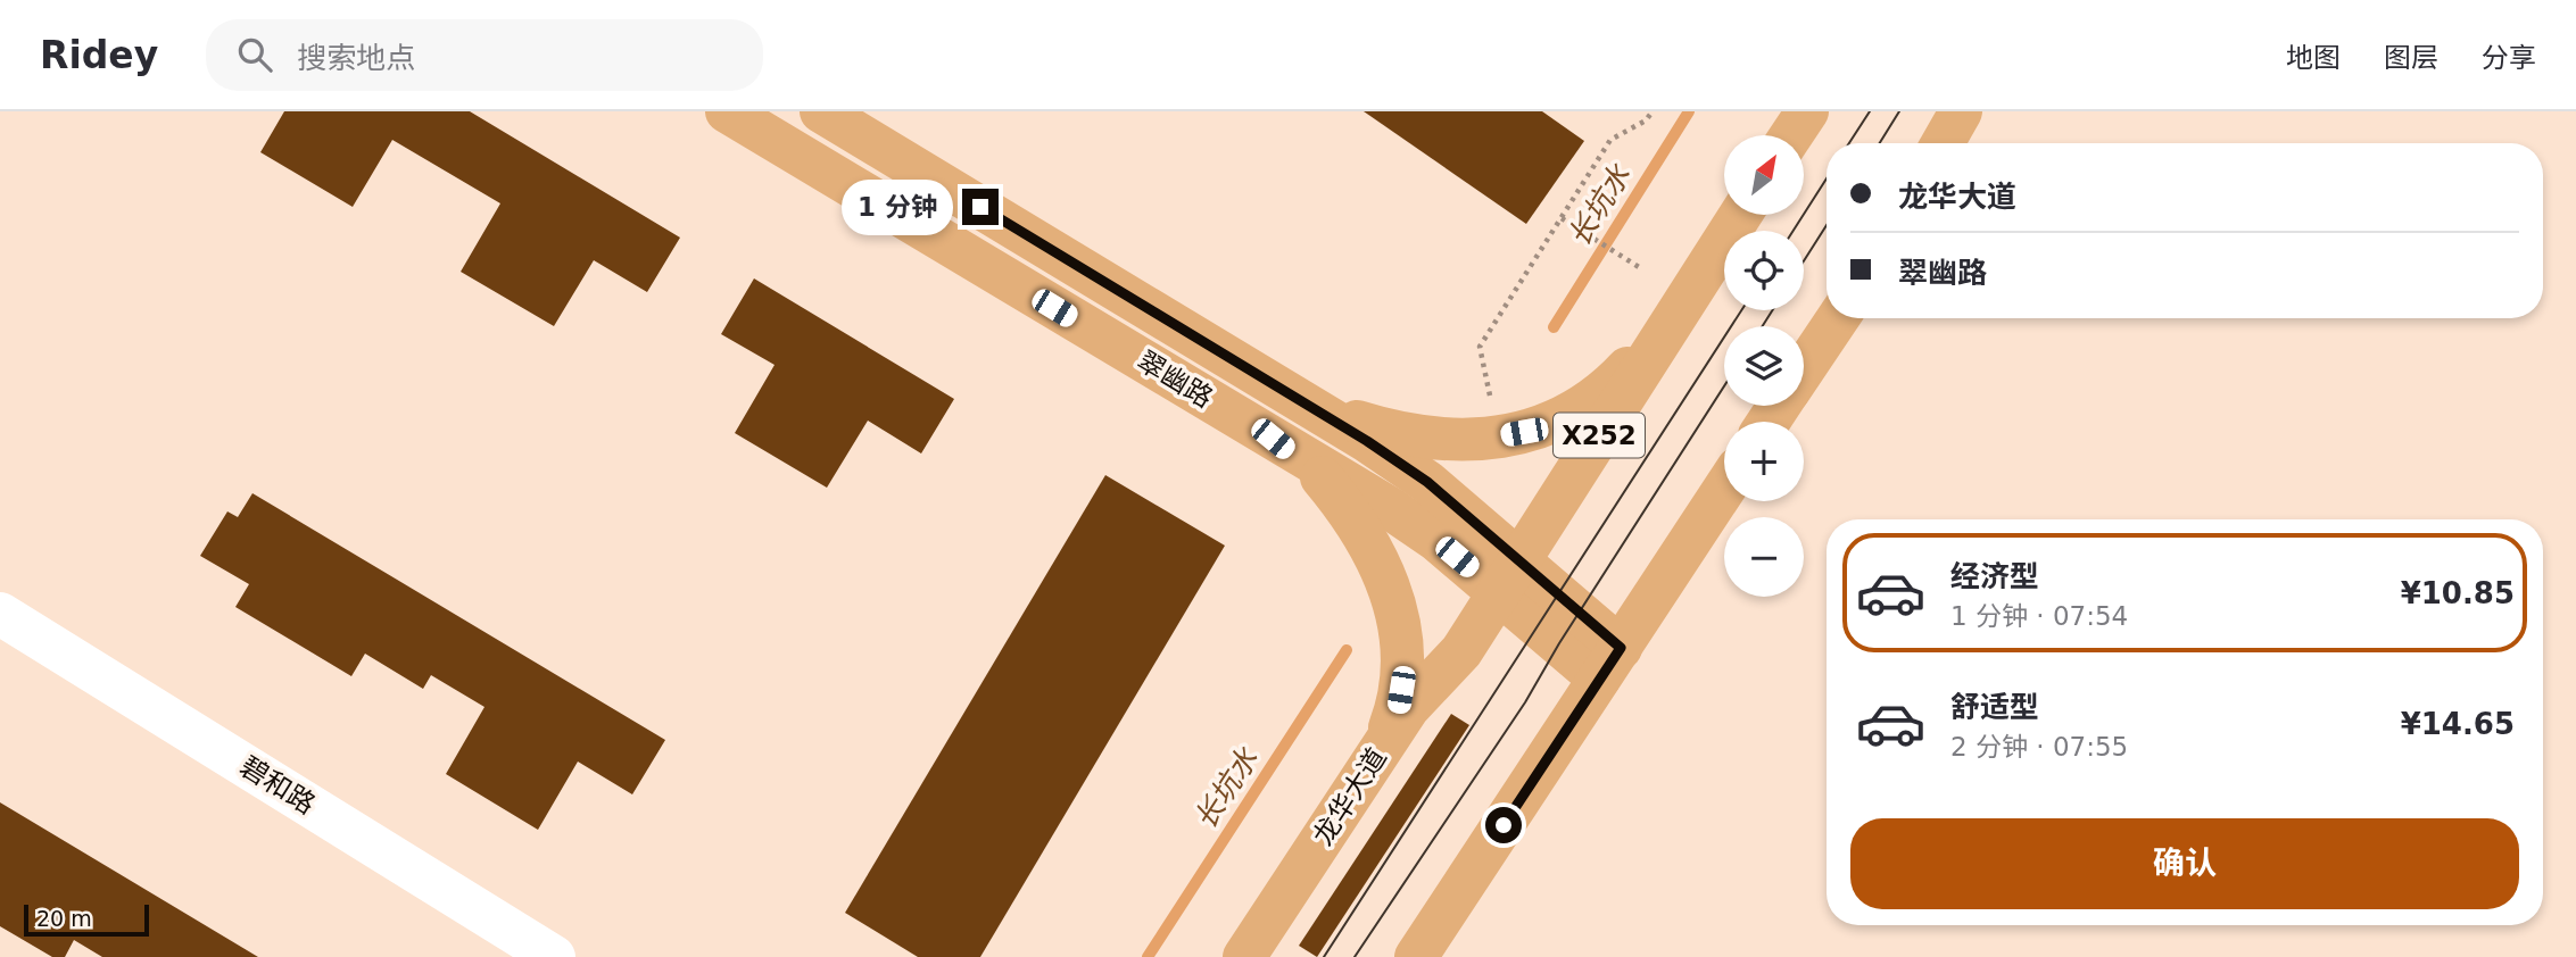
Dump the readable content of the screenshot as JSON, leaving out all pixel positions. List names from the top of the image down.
{
  "streets": {
    "main road": ["翠幽路", "X252", "龙华大道"],
    "street": ["碧和路"]
  },
  "crossings": [
    ["翠幽路", "龙华大道"]
  ],
  "water": ["长坑水"],
  "scale_bar": "20 m",
  "north": "top right",
  "page": {
    "header": "Ridey",
    "search": "搜索地点",
    "nav": ["地图", "图层", "分享"],
    "map_buttons": ["+", "−"],
    "banner": ["龙华大道", "翠幽路"],
    "bubble": "1 分钟",
    "list": [
      {
        "name": "经济型",
        "note": "1 分钟 · 07:54",
        "value": "¥10.85"
      },
      {
        "name": "舒适型",
        "note": "2 分钟 · 07:55",
        "value": "¥14.65"
      }
    ],
    "buttons": "确认",
    "scale": "20 m"
  }
}
